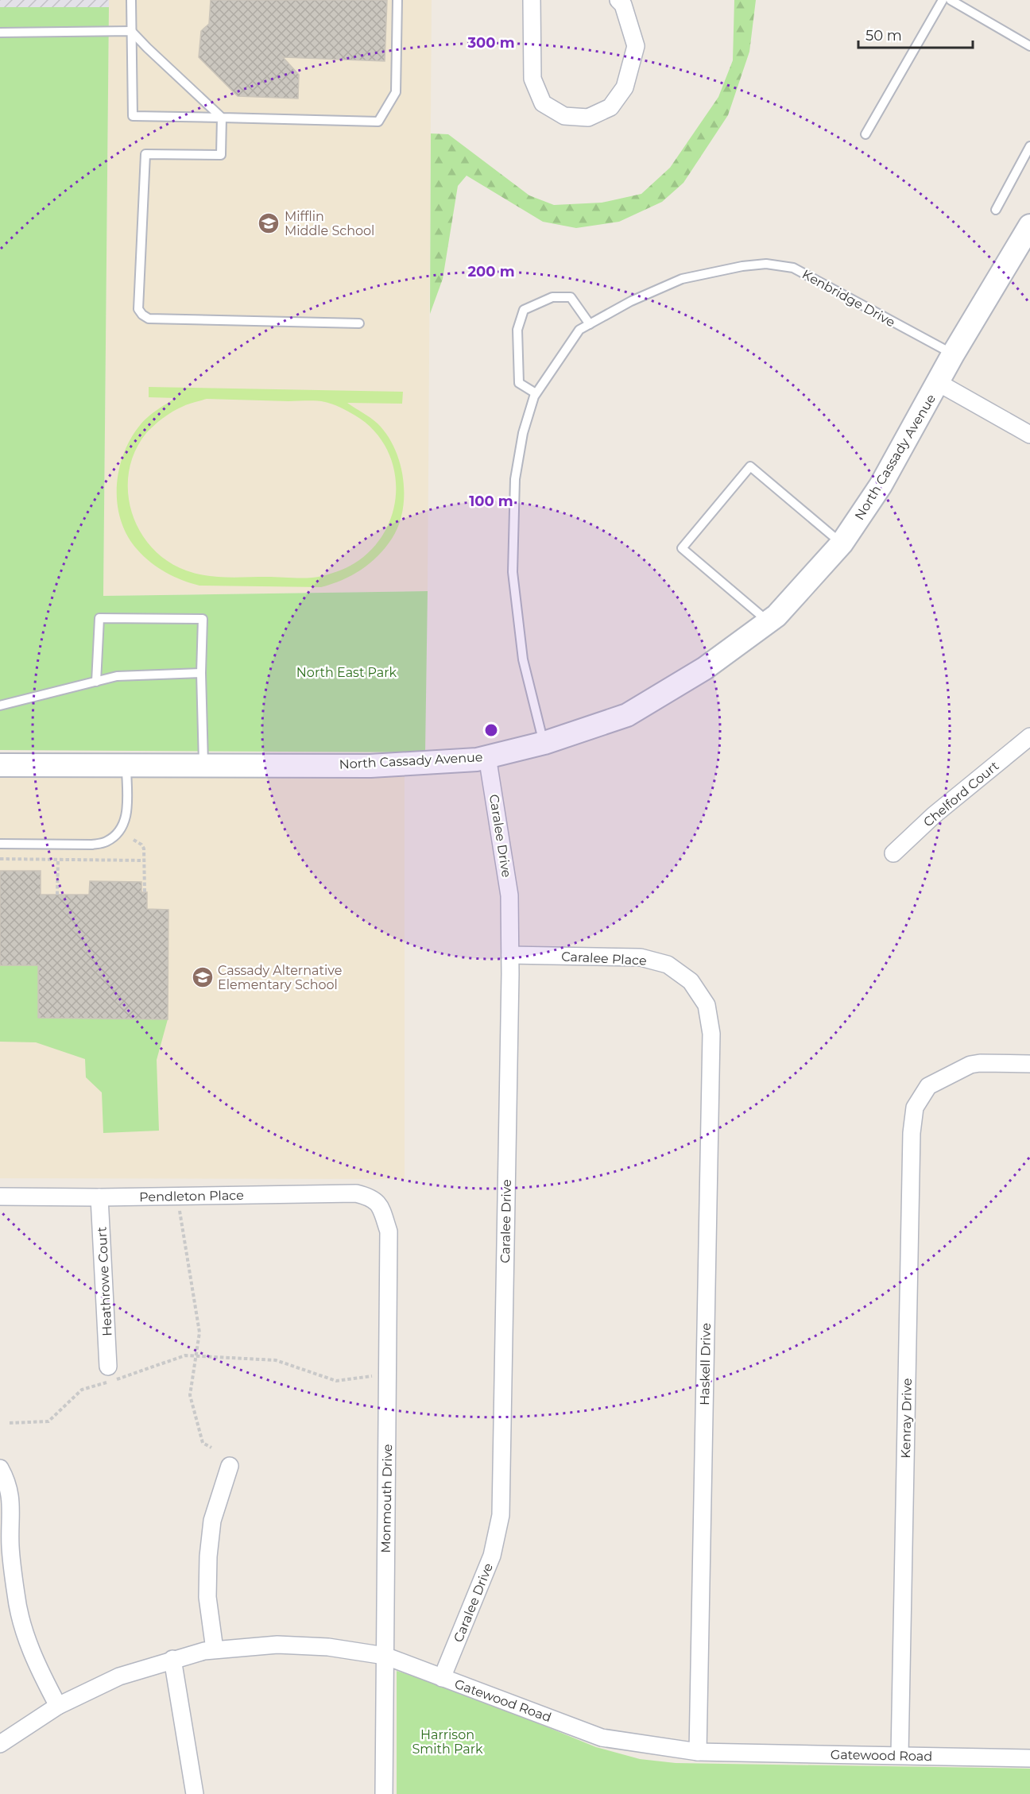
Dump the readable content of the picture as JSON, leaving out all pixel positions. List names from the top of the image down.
{
  "streets": {
    "main road": ["North Cassady Avenue"],
    "street": [
      "Chelford Court",
      "Caralee Drive",
      "Caralee Place",
      "Pendleton Place",
      "Heathrowe Court",
      "Haskell Drive",
      "Kenray Drive",
      "Monmouth Drive",
      "Gatewood Road"
    ],
    "lane": ["Kenbridge Drive"]
  },
  "crossings": [
    ["Kenbridge Drive", "North Cassady Avenue"],
    ["North Cassady Avenue", "Caralee Drive"],
    ["Caralee Drive", "Caralee Place"],
    ["Caralee Drive", "Gatewood Road"],
    ["Caralee Place", "Haskell Drive"],
    ["Pendleton Place", "Heathrowe Court"],
    ["Pendleton Place", "Monmouth Drive"],
    ["Haskell Drive", "Gatewood Road"],
    ["Kenray Drive", "Gatewood Road"],
    ["Monmouth Drive", "Gatewood Road"]
  ],
  "parks": ["North East Park", "Harrison Smith Park"],
  "places": {
    "school or university": ["Mifflin Middle School", "Cassady Alternative Elementary School"]
  },
  "scale_bar": "50 m",
  "rings": ["300 m", "200 m", "100 m"]
}
